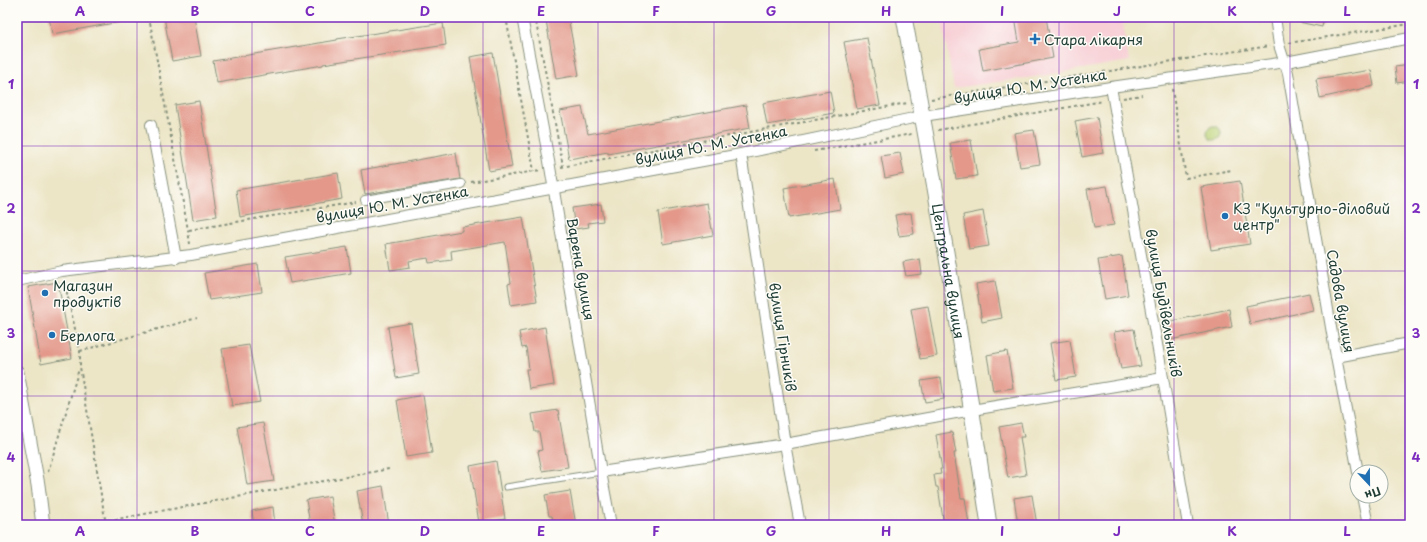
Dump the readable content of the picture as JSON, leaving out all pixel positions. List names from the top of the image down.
{
  "streets": {
    "main road": ["Центральна вулиця"],
    "street": [
      "вулиця Ю. М. Устенка",
      "Варена вулиця",
      "Садова вулиця",
      "вулиця Будівельників",
      "вулиця Гірників"
    ]
  },
  "crossings": [
    ["вулиця Ю. М. Устенка", "Варена вулиця"],
    ["вулиця Ю. М. Устенка", "Центральна вулиця"],
    ["вулиця Ю. М. Устенка", "Садова вулиця"],
    ["вулиця Ю. М. Устенка", "вулиця Будівельників"],
    ["вулиця Ю. М. Устенка", "вулиця Гірників"]
  ],
  "places": {
    "health": ["Стара лікарня"],
    "other": ["КЗ \"Культурно-діловий центр\"", "Магазин продуктів", "Берлога"]
  },
  "north": "bottom",
  "grid": {
    "columns": [
      "A",
      "B",
      "C",
      "D",
      "E",
      "F",
      "G",
      "H",
      "I",
      "J",
      "K",
      "L"
    ],
    "rows": [
      "1",
      "2",
      "3",
      "4"
    ]
  }
}
